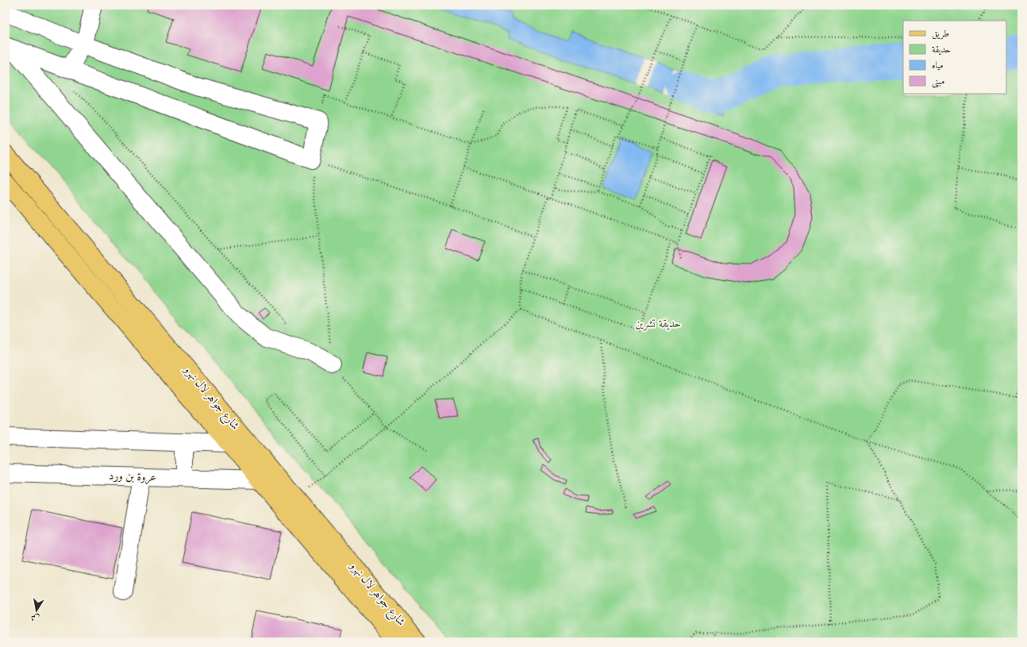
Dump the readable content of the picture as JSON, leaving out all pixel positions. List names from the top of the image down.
{
  "streets": {
    "main road": ["شارع جواهر لال نهرو"],
    "street": ["عروة بن ورد"]
  },
  "crossings": [
    ["شارع جواهر لال نهرو", "عروة بن ورد"]
  ],
  "parks": ["حديقة تشرين"],
  "legend": [
    "طريق",
    "حديقة",
    "مياه",
    "مبنى"
  ],
  "north": "bottom"
}
